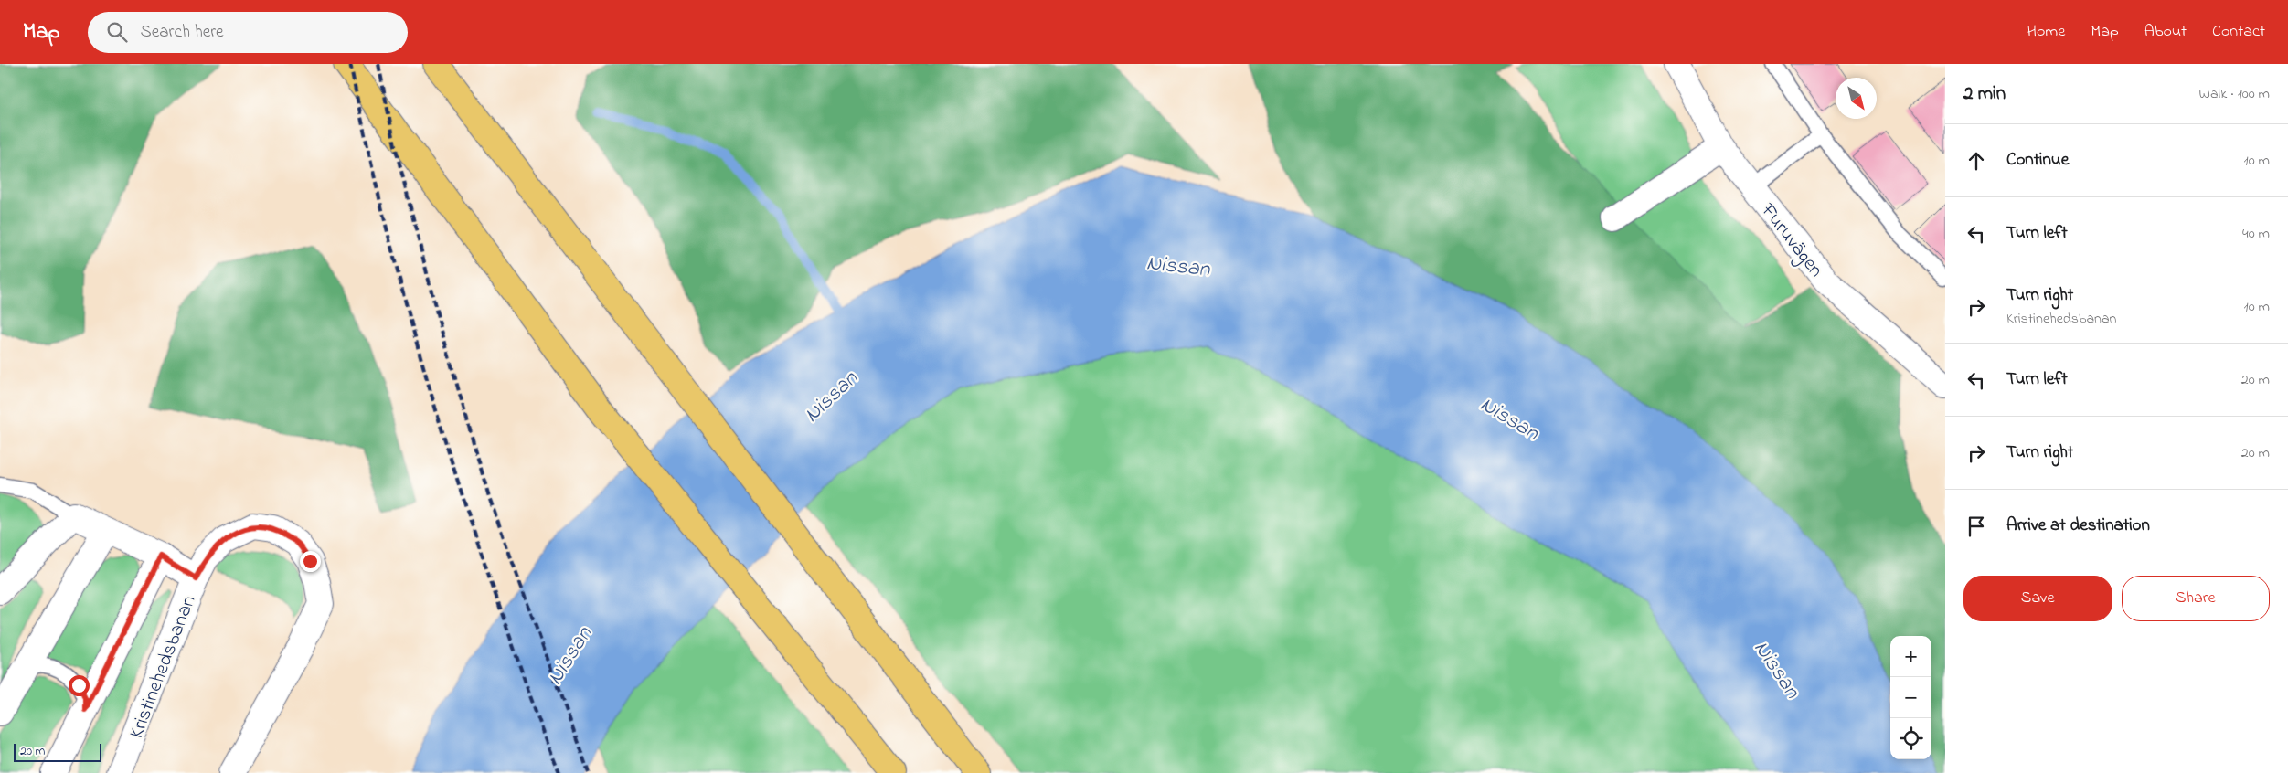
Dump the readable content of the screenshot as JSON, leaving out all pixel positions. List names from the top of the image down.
{
  "streets": {
    "street": ["Furuvägen", "Kristinehedsbanan"]
  },
  "water": ["Nissan"],
  "scale_bar": "20 m",
  "north": "bottom right",
  "page": {
    "header": "Map",
    "search": "Search here",
    "nav": [
      "Home",
      "Map",
      "About",
      "Contact"
    ],
    "heading": ["2 min", "Walk · 100 m"],
    "list": [
      ["Continue", "10 m"],
      ["Turn left", "40 m"],
      ["Turn right", "Kristinehedsbanan", "10 m"],
      ["Turn left", "20 m"],
      ["Turn right", "20 m"],
      "Arrive at destination"
    ],
    "buttons": ["Save", "Share"],
    "map_buttons": ["+", "−"],
    "scale": "20 m"
  }
}
